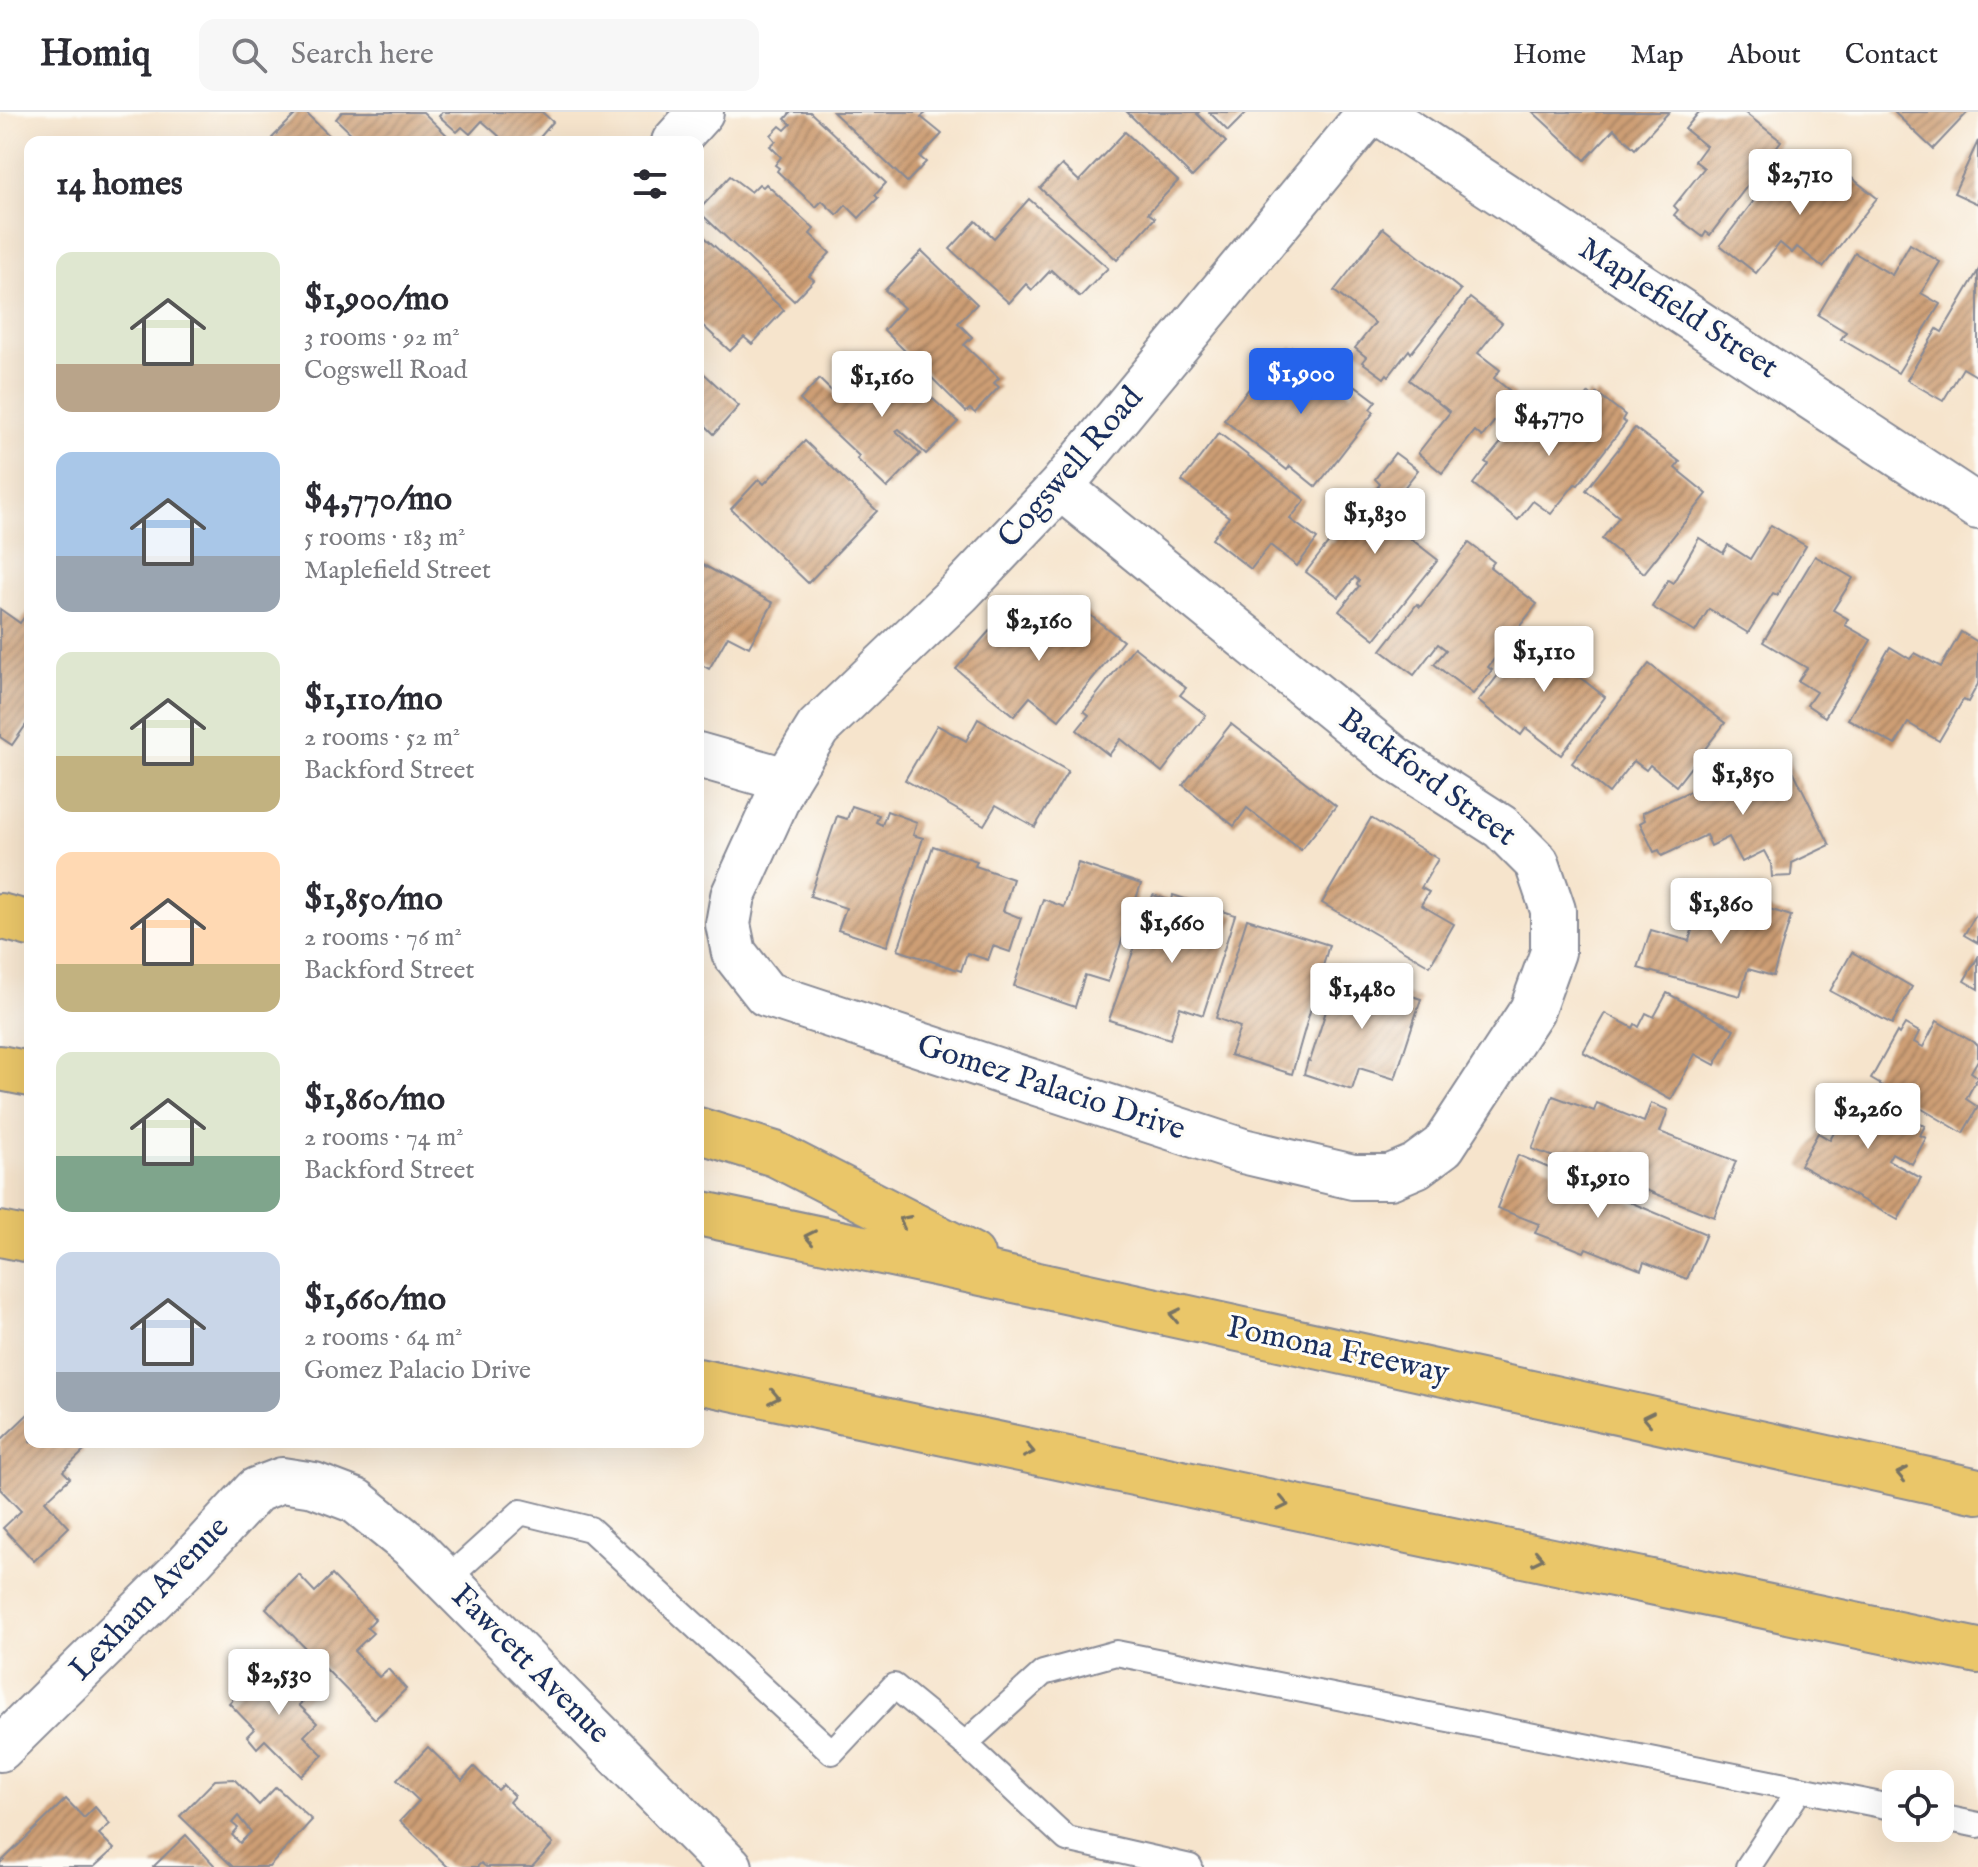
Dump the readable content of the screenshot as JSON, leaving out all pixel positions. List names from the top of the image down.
{
  "streets": {
    "highway": ["Pomona Freeway"],
    "street": [
      "Maplefield Street",
      "Cogswell Road",
      "Backford Street",
      "Gomez Palacio Drive",
      "Lexham Avenue",
      "Fawcett Avenue"
    ]
  },
  "crossings": [
    ["Cogswell Road", "Backford Street"],
    ["Cogswell Road", "Gomez Palacio Drive"],
    ["Backford Street", "Gomez Palacio Drive"],
    ["Lexham Avenue", "Fawcett Avenue"]
  ],
  "page": {
    "header": "Homiq",
    "search": "Search here",
    "nav": [
      "Home",
      "Map",
      "About",
      "Contact"
    ],
    "heading": "14 homes",
    "price": [
      "$2,710",
      "$1,900",
      "$1,160",
      "$4,770",
      "$1,830",
      "$2,160",
      "$1,110",
      "$1,850",
      "$1,860",
      "$1,660",
      "$1,480",
      "$2,260",
      "$1,910",
      "$2,530"
    ],
    "list": [
      {
        "name": "$1,900/mo",
        "note": "3 rooms · 92 m² · Cogswell Road"
      },
      {
        "name": "$4,770/mo",
        "note": "5 rooms · 183 m² · Maplefield Street"
      },
      {
        "name": "$1,110/mo",
        "note": "2 rooms · 52 m² · Backford Street"
      },
      {
        "name": "$1,850/mo",
        "note": "2 rooms · 76 m² · Backford Street"
      },
      {
        "name": "$1,860/mo",
        "note": "2 rooms · 74 m² · Backford Street"
      },
      {
        "name": "$1,660/mo",
        "note": "2 rooms · 64 m² · Gomez Palacio Drive"
      }
    ]
  }
}
